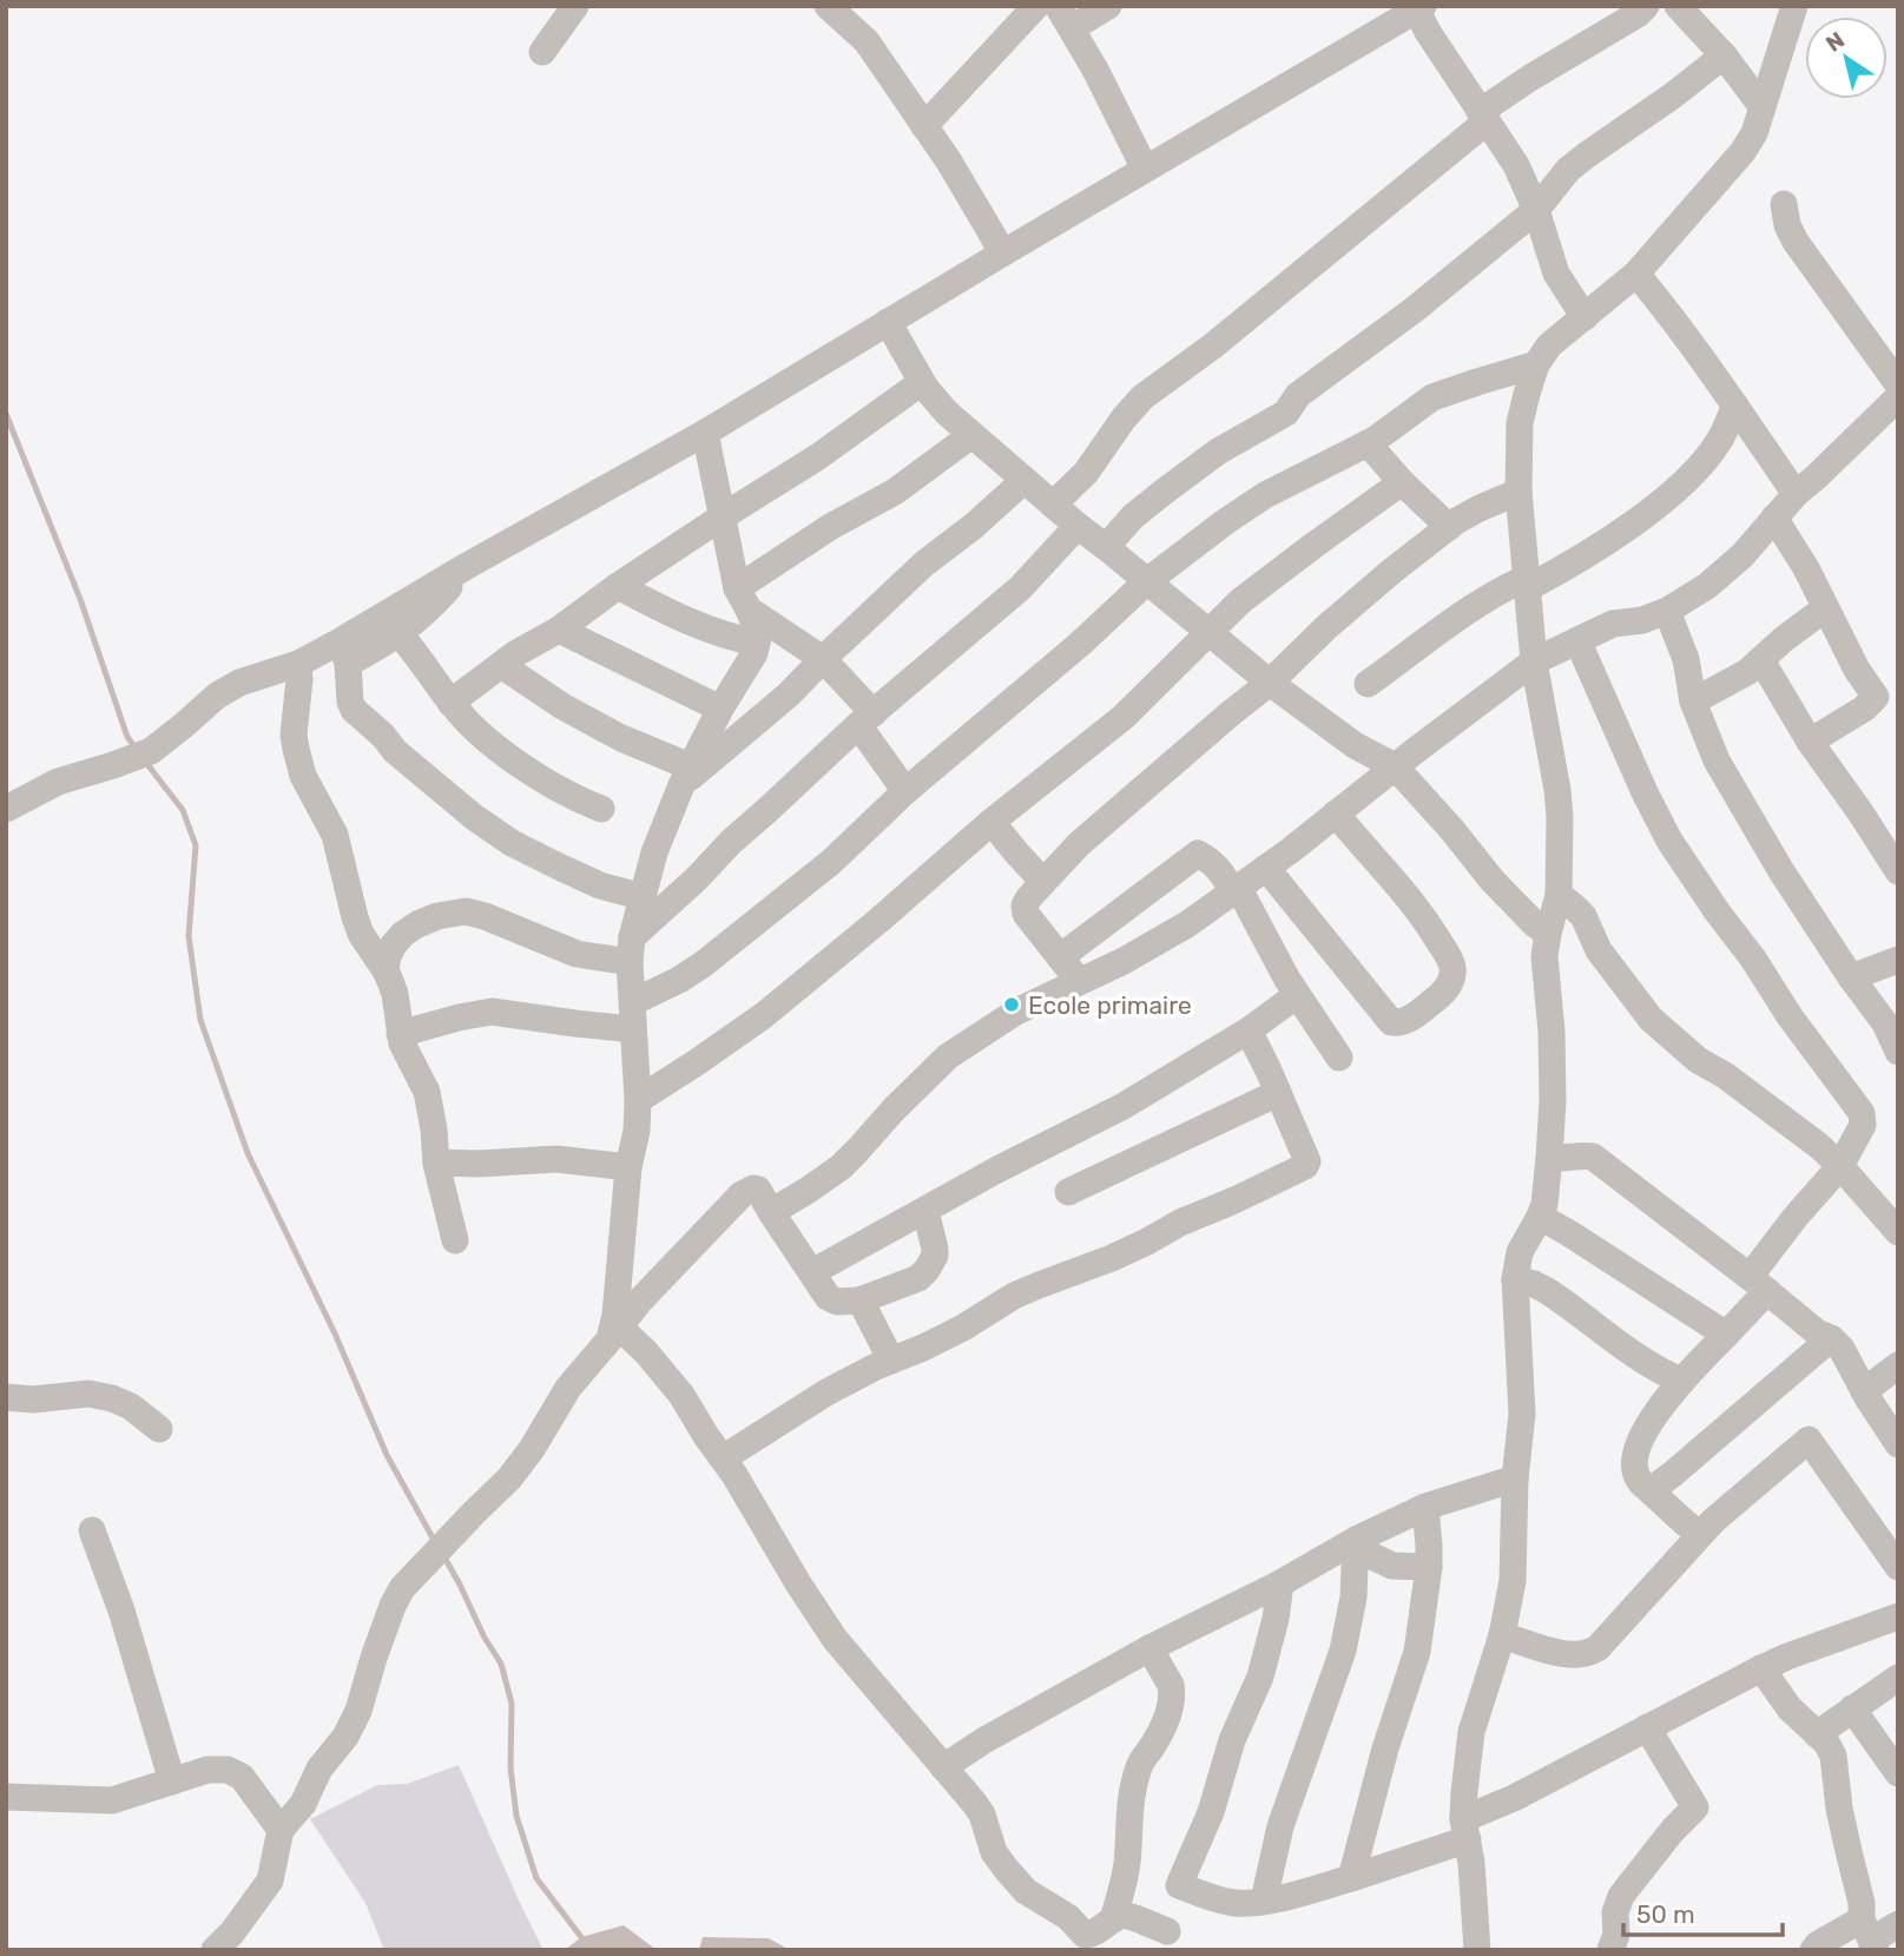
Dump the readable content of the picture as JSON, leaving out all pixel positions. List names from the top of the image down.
{
  "places": ["Ecole primaire"],
  "scale_bar": "50 m",
  "north": "top left"
}
